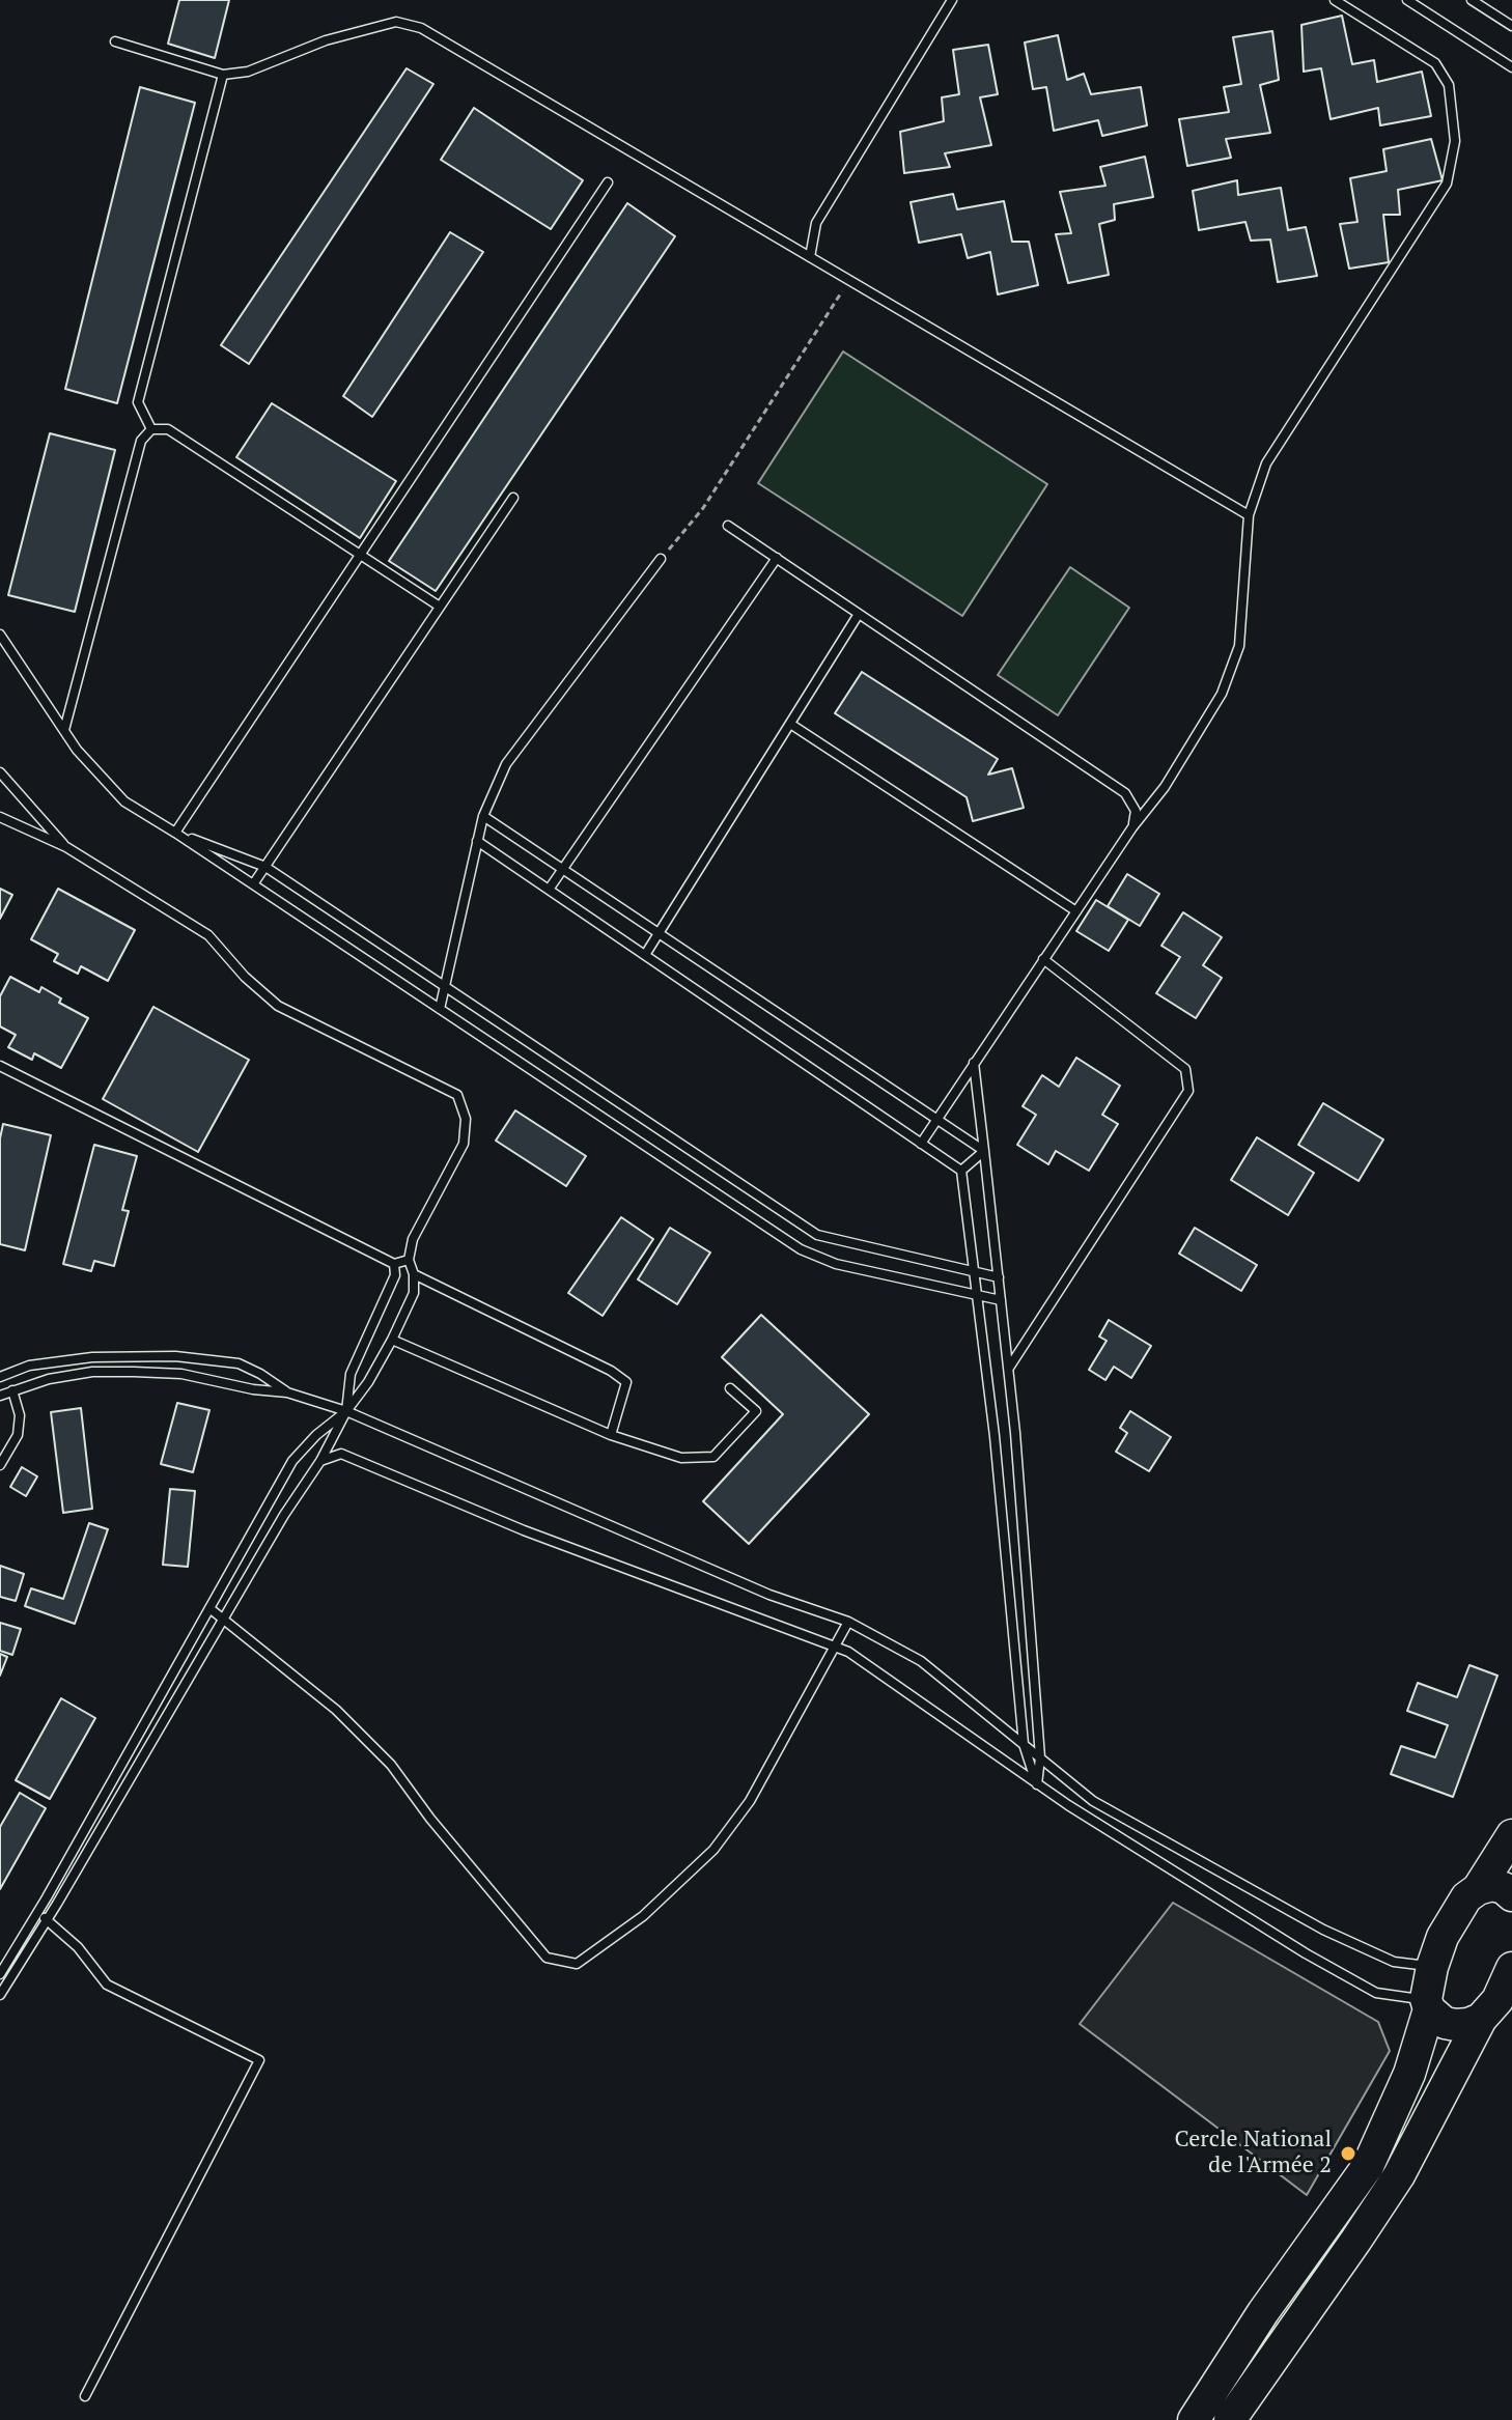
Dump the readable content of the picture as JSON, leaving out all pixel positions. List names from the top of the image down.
{
  "places": ["Cercle National de l'Armée 2"]
}
